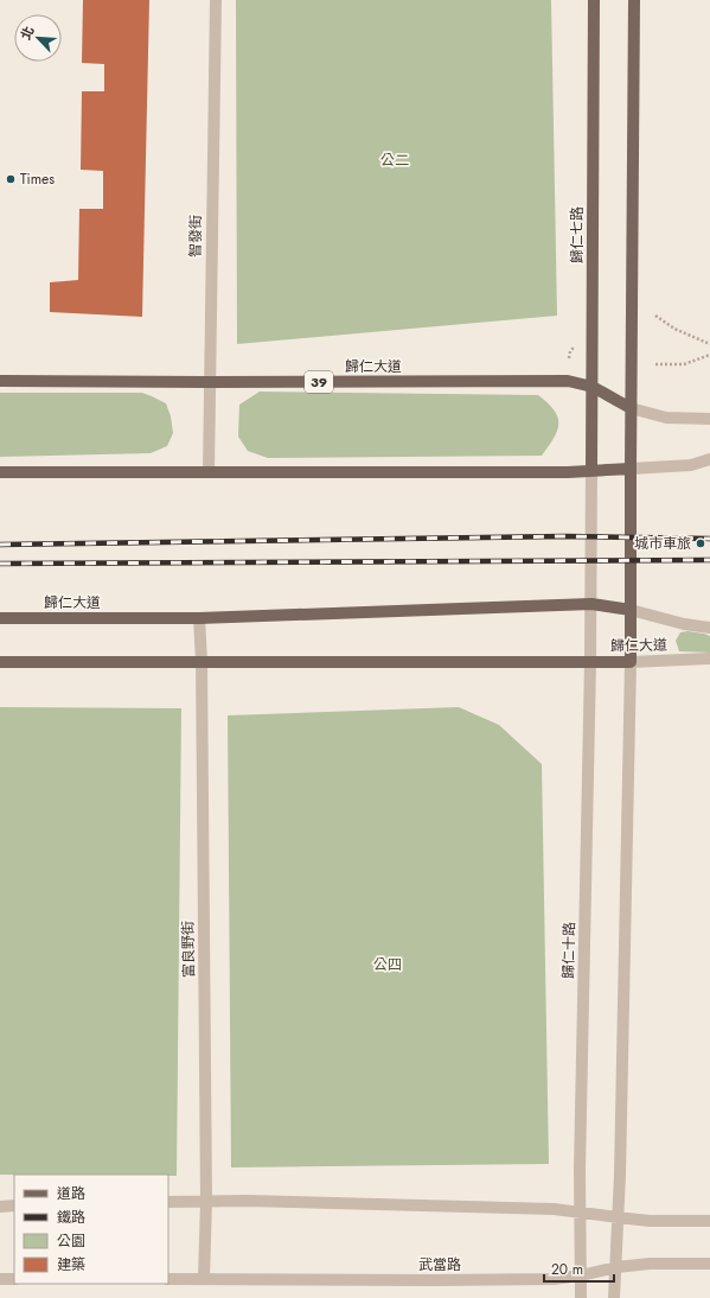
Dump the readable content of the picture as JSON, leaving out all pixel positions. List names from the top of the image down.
{
  "streets": {
    "main road": ["歸仁七路", "歸仁大道", "39"],
    "street": [
      "智發街",
      "富良野街",
      "歸仁十路",
      "武當路"
    ]
  },
  "crossings": [
    ["歸仁七路", "歸仁大道"],
    ["歸仁七路", "歸仁十路"],
    ["智發街", "歸仁大道"],
    ["歸仁大道", "富良野街"],
    ["歸仁大道", "歸仁十路"],
    ["富良野街", "武當路"],
    ["歸仁十路", "武當路"]
  ],
  "parks": ["公二", "公四"],
  "places": ["Times", "城市車旅"],
  "legend": [
    "道路",
    "鐵路",
    "公園",
    "建築"
  ],
  "scale_bar": "20 m",
  "north": "top left"
}
